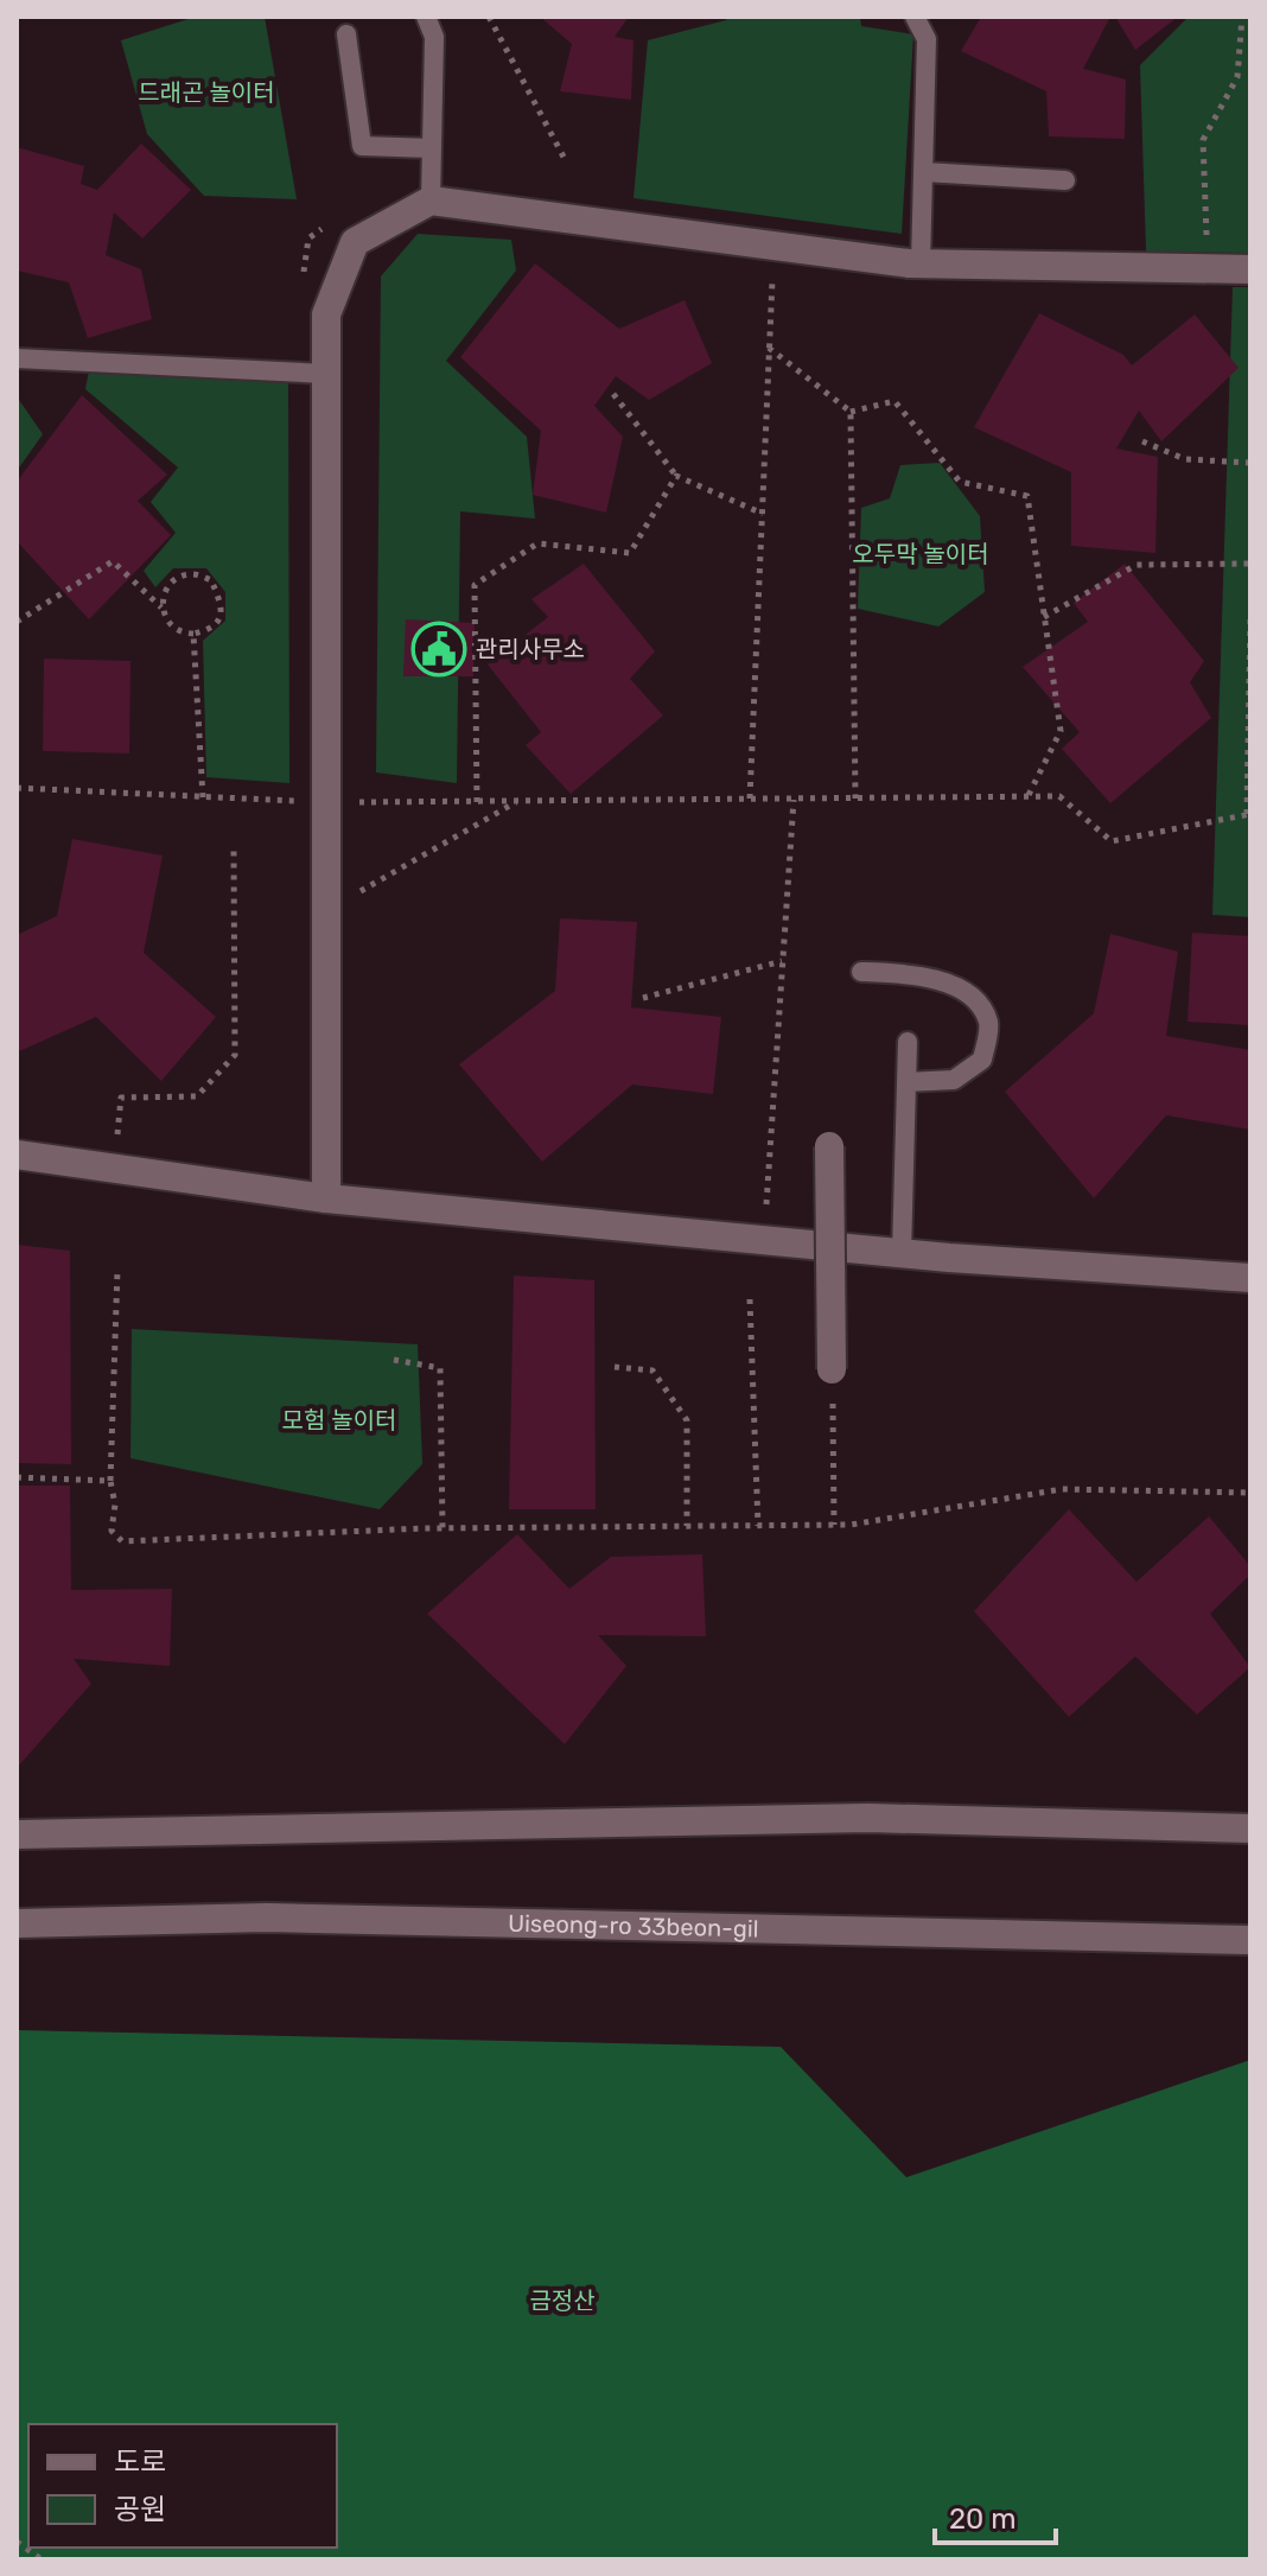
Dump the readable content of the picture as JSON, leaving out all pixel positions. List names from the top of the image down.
{
  "streets": {
    "street": ["Uiseong-ro 33beon-gil"]
  },
  "parks": [
    "드래곤 놀이터",
    "오두막 놀이터",
    "모험 놀이터",
    "금정산"
  ],
  "places": {
    "public building": ["관리사무소"]
  },
  "legend": ["도로", "공원"],
  "scale_bar": "20 m"
}
